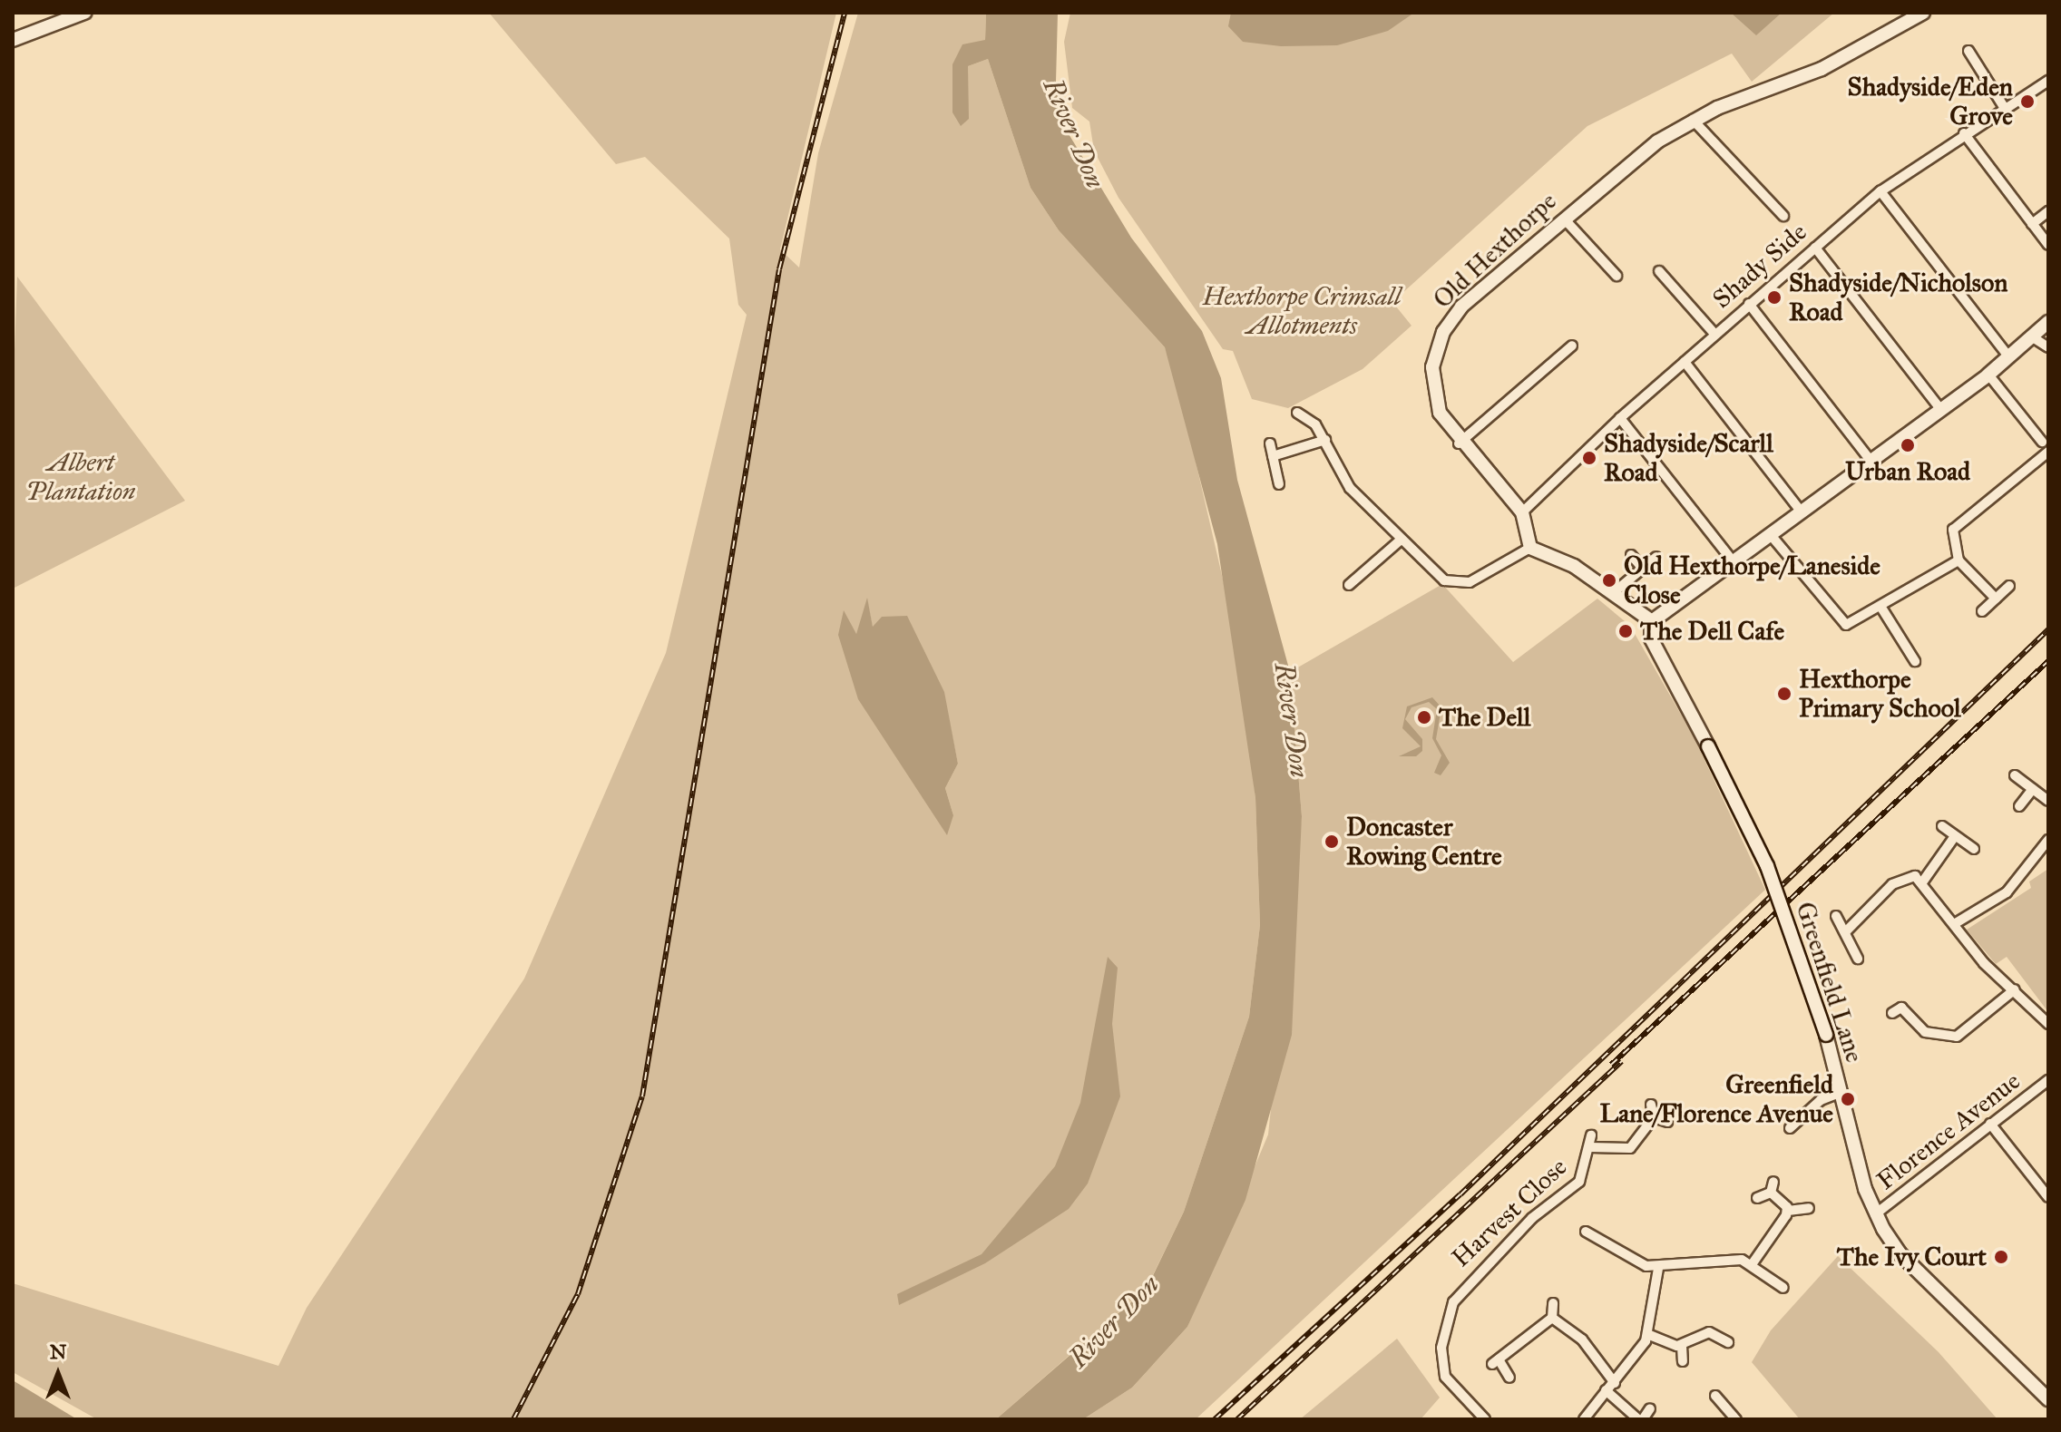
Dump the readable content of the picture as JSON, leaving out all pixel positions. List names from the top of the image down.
{
  "streets": {
    "street": [
      "Old Hexthorpe",
      "Shady Side",
      "Greenfield Lane",
      "Florence Avenue",
      "Harvest Close"
    ]
  },
  "crossings": [
    ["Old Hexthorpe", "Shady Side"],
    ["Greenfield Lane", "Florence Avenue"]
  ],
  "water": ["River Don"],
  "parks": ["Hexthorpe Crimsall Allotments", "Albert Plantation"],
  "places": [
    "Shadyside/Eden Grove",
    "Shadyside/Nicholson Road",
    "Urban Road",
    "Shadyside/Scarll Road",
    "Old Hexthorpe/Laneside Close",
    "The Dell Cafe",
    "Hexthorpe Primary School",
    "The Dell",
    "Doncaster Rowing Centre",
    "Greenfield Lane/Florence Avenue",
    "The Ivy Court"
  ],
  "north": "top"
}
